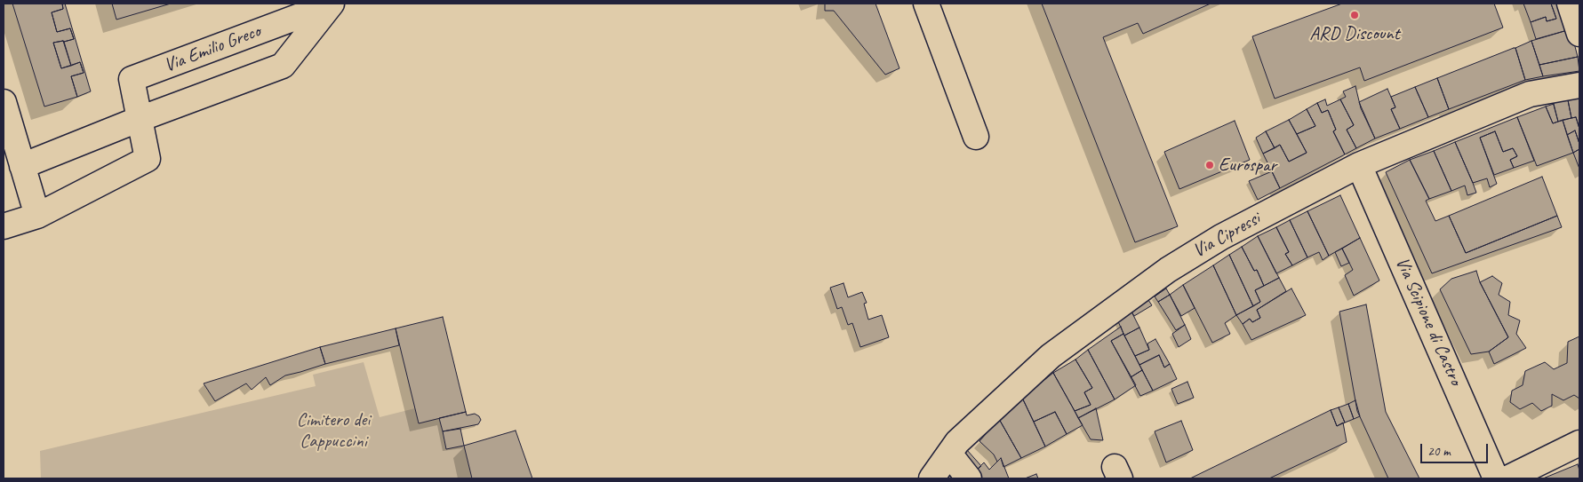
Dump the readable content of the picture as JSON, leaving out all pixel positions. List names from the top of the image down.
{
  "streets": {
    "street": ["Via Emilio Greco", "Via Cipressi", "Via Scipione di Castro"]
  },
  "crossings": [
    ["Via Cipressi", "Via Scipione di Castro"]
  ],
  "parks": ["Cimitero dei Cappuccini"],
  "places": ["ARD Discount", "Eurospar"],
  "scale_bar": "20 m"
}
